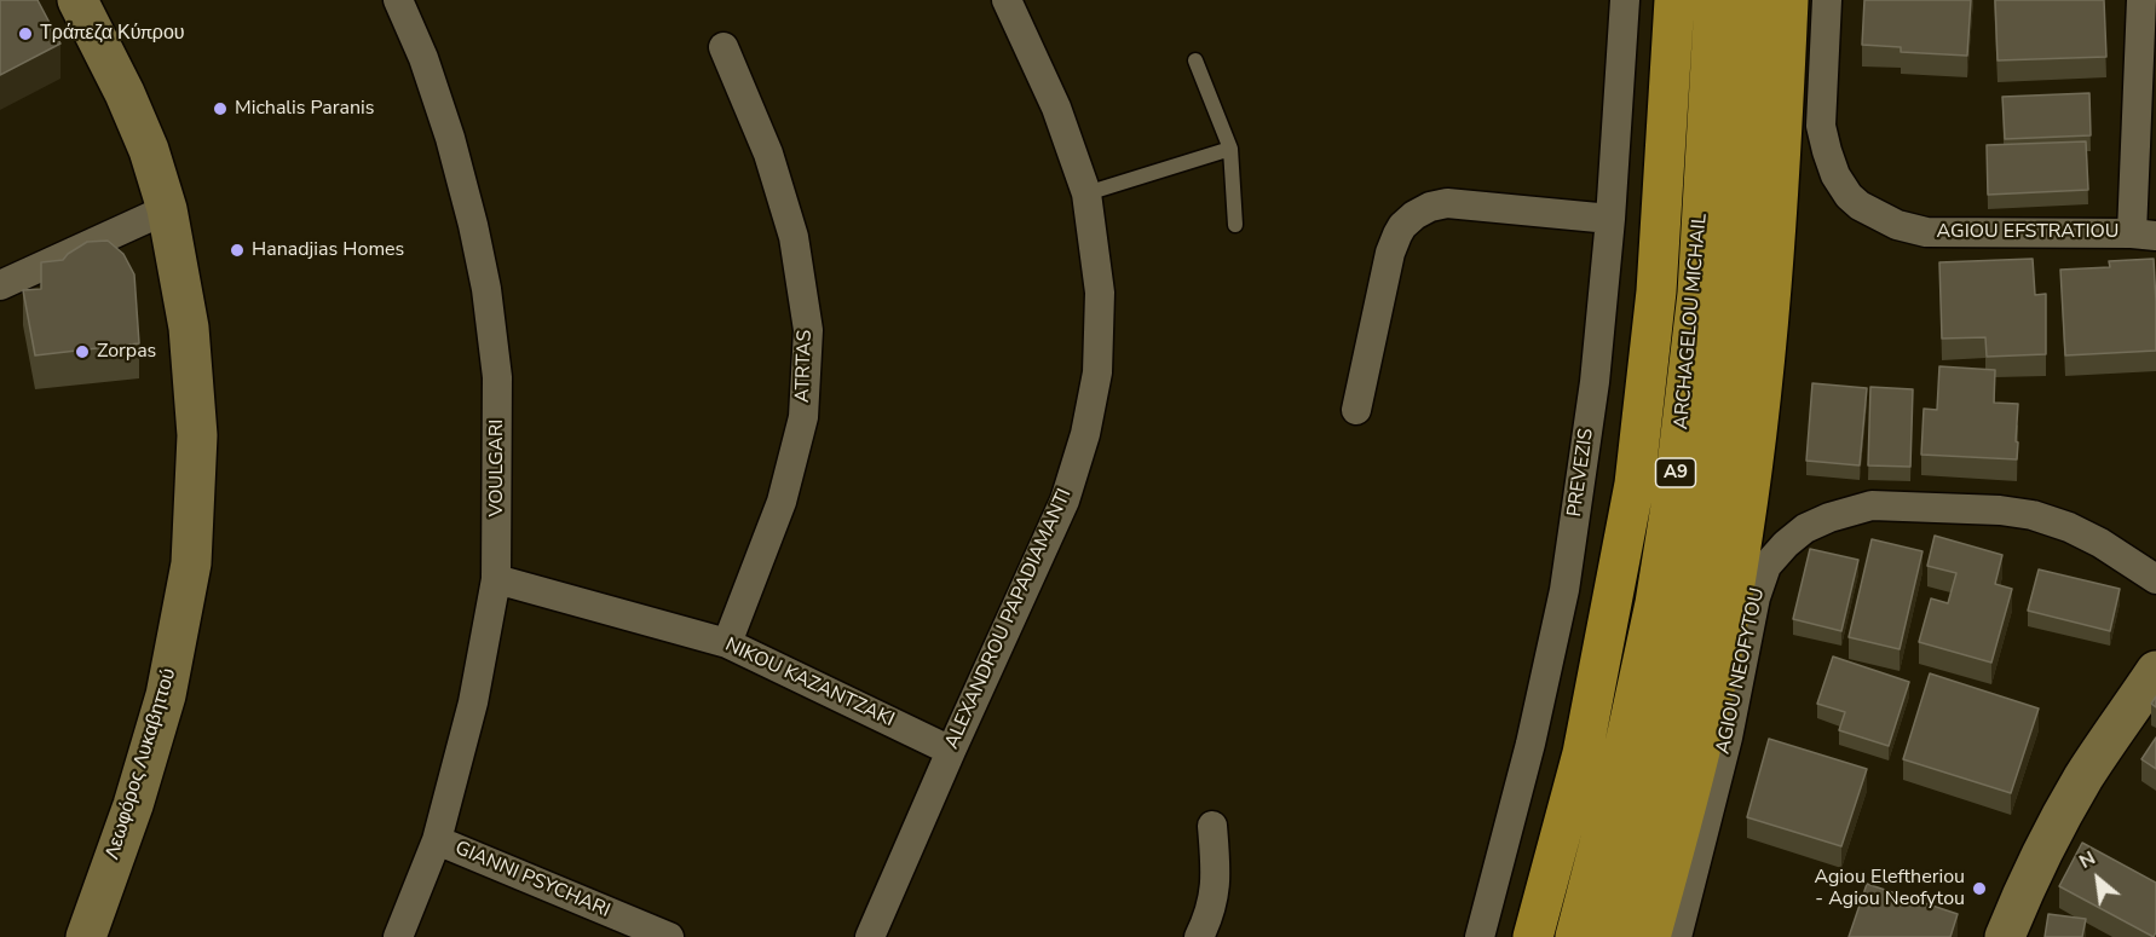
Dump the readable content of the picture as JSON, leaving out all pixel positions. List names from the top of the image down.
{
  "streets": {
    "highway": ["ARCHAGELOU MICHAIL", "A9"],
    "main road": ["Λεωφόρος Λυκαβηττού"],
    "street": [
      "AGIOU EFSTRATIOU",
      "ATRTAS",
      "VOULGARI",
      "PREVEZIS",
      "ALEXANDROU PAPADIAMANTI",
      "AGIOU NEOFYTOU",
      "NIKOU KAZANTZAKI",
      "GIANNI PSYCHARI"
    ]
  },
  "crossings": [
    ["ATRTAS", "NIKOU KAZANTZAKI"],
    ["VOULGARI", "NIKOU KAZANTZAKI"],
    ["VOULGARI", "GIANNI PSYCHARI"],
    ["ALEXANDROU PAPADIAMANTI", "NIKOU KAZANTZAKI"]
  ],
  "places": [
    "Τράπεζα Κύπρου",
    "Michalis Paranis",
    "Hanadjias Homes",
    "Zorpas",
    "Agiou Eleftheriou - Agiou Neofytou"
  ],
  "north": "top left"
}
